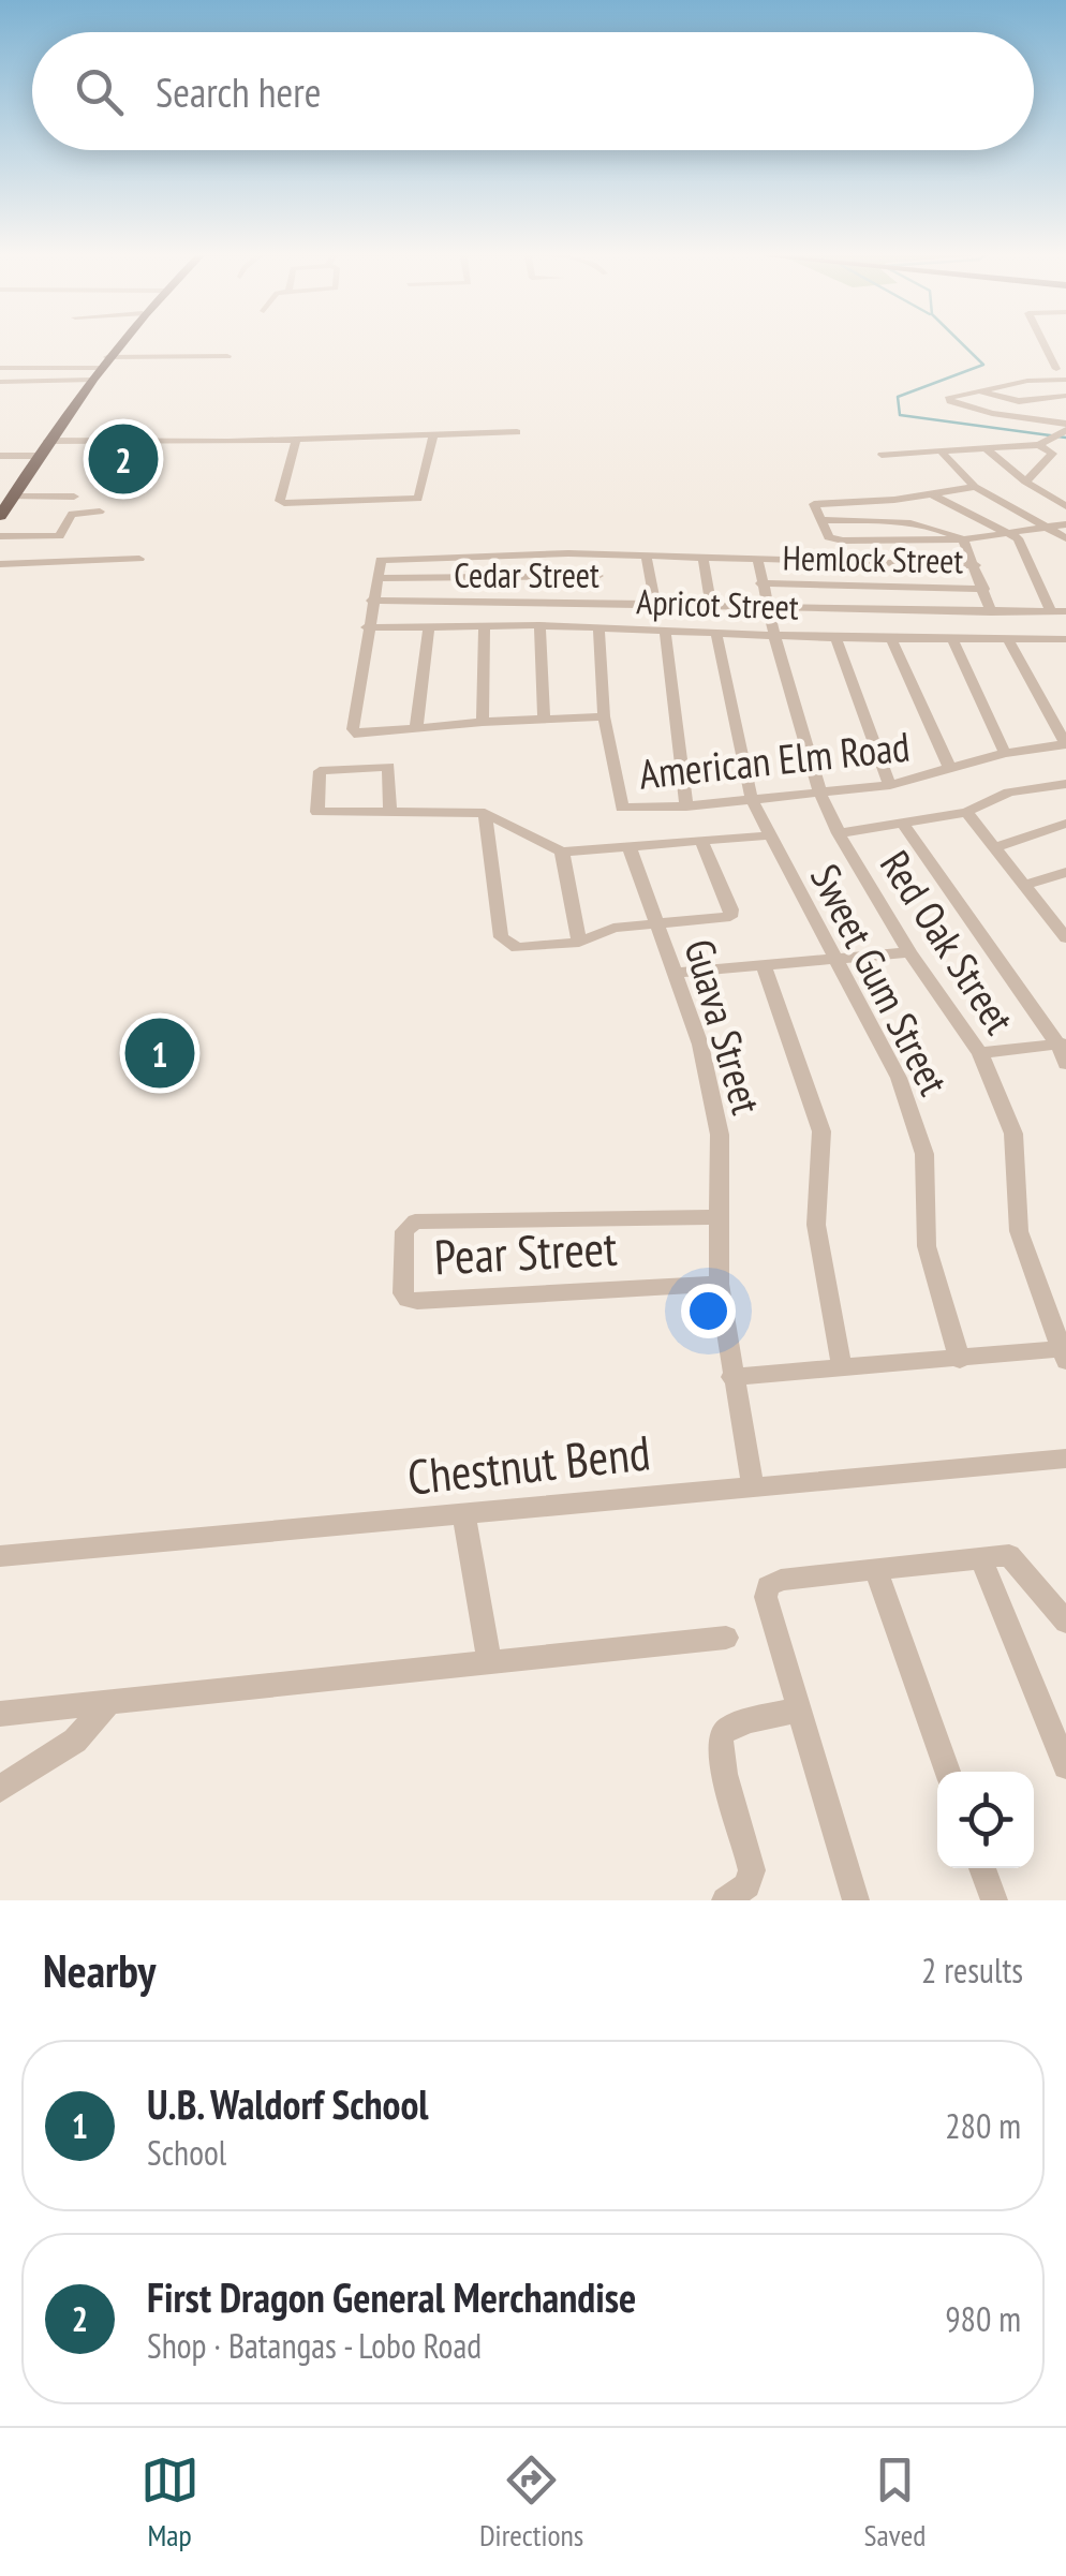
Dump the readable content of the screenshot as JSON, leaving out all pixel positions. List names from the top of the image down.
{
  "streets": {
    "street": [
      "Hemlock Street",
      "Cedar Street",
      "Apricot Street",
      "American Elm Road",
      "Red Oak Street",
      "Sweet Gum Street",
      "Guava Street",
      "Pear Street",
      "Chestnut Bend"
    ]
  },
  "crossings": [
    ["Hemlock Street", "Red Oak Street"],
    ["Cedar Street", "Red Oak Street"],
    ["Apricot Street", "Red Oak Street"],
    ["Apricot Street", "Sweet Gum Street"],
    ["American Elm Road", "Red Oak Street"],
    ["American Elm Road", "Sweet Gum Street"],
    ["Guava Street", "Pear Street"],
    ["Guava Street", "Chestnut Bend"]
  ],
  "page": {
    "search": "Search here",
    "pins": ["2", "1"],
    "heading": ["Nearby", "2 results"],
    "list": [
      {
        "mark": "1",
        "name": "U.B. Waldorf School",
        "note": "School",
        "value": "280 m"
      },
      {
        "mark": "2",
        "name": "First Dragon General Merchandise",
        "note": "Shop · Batangas - Lobo Road",
        "value": "980 m"
      }
    ],
    "nav": ["Map", "Directions", "Saved"]
  }
}
